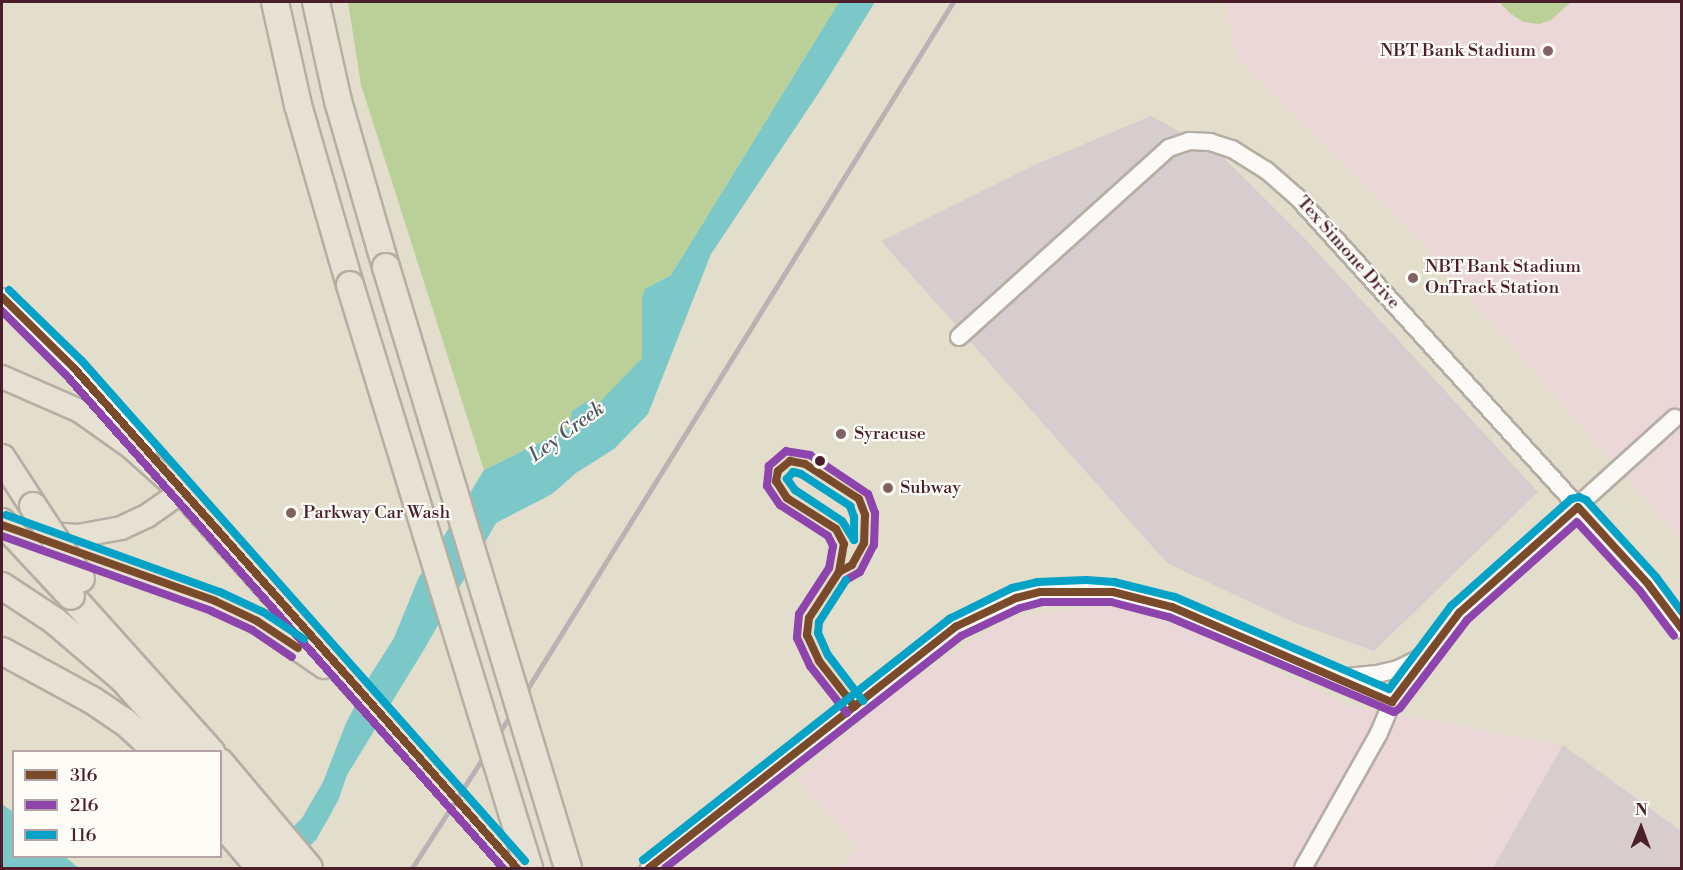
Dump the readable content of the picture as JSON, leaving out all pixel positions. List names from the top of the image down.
{
  "streets": {
    "street": ["Tex Simone Drive"]
  },
  "water": ["Ley Creek"],
  "places": [
    "NBT Bank Stadium",
    "NBT Bank Stadium OnTrack Station",
    "Syracuse",
    "Subway",
    "Parkway Car Wash"
  ],
  "lines": ["transit line 116", "transit line 316", "transit line 216"],
  "legend": ["316", "216", "116"],
  "north": "top"
}
